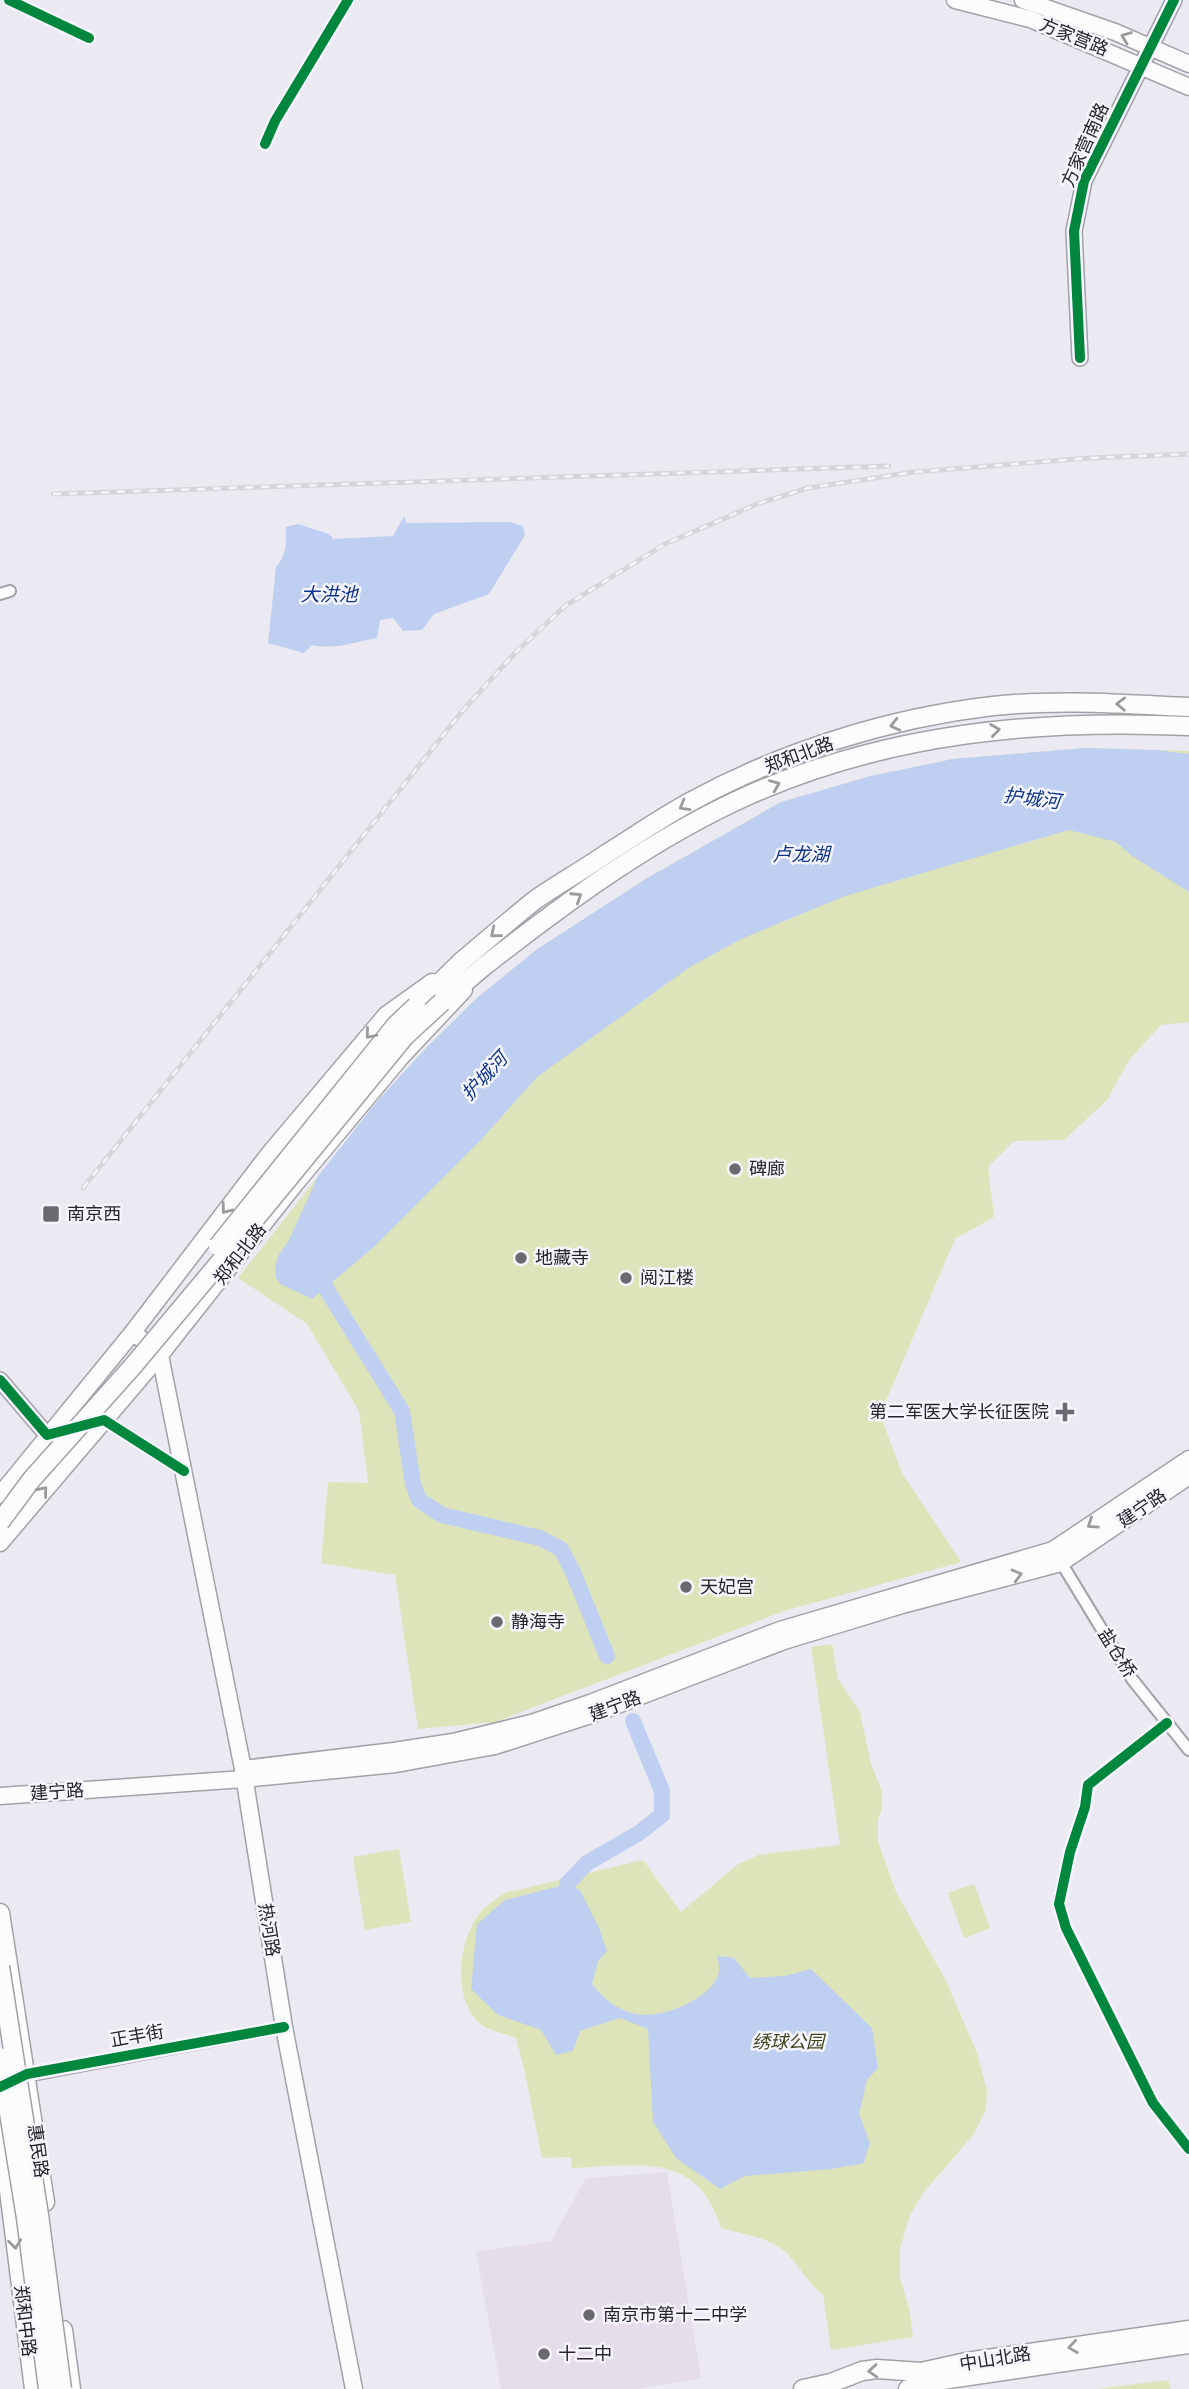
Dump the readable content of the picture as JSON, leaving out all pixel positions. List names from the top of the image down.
{
  "streets": {
    "main road": [
      "方家营路",
      "郑和北路",
      "建宁路",
      "热河路",
      "惠民路",
      "郑和中路",
      "中山北路"
    ],
    "street": ["方家营南路", "盐仓桥", "正丰街"]
  },
  "crossings": [
    ["方家营路", "方家营南路"],
    ["郑和北路", "热河路"],
    ["建宁路", "盐仓桥"],
    ["建宁路", "热河路"],
    ["热河路", "正丰街"],
    ["正丰街", "惠民路"]
  ],
  "water": ["大洪池", "护城河", "卢龙湖"],
  "parks": ["绣球公园"],
  "places": {
    "other": [
      "碑廊",
      "地藏寺",
      "阅江楼",
      "天妃宫",
      "静海寺",
      "南京市第十二中学",
      "十二中"
    ],
    "transit": ["南京西"],
    "health": ["第二军医大学长征医院"]
  }
}
